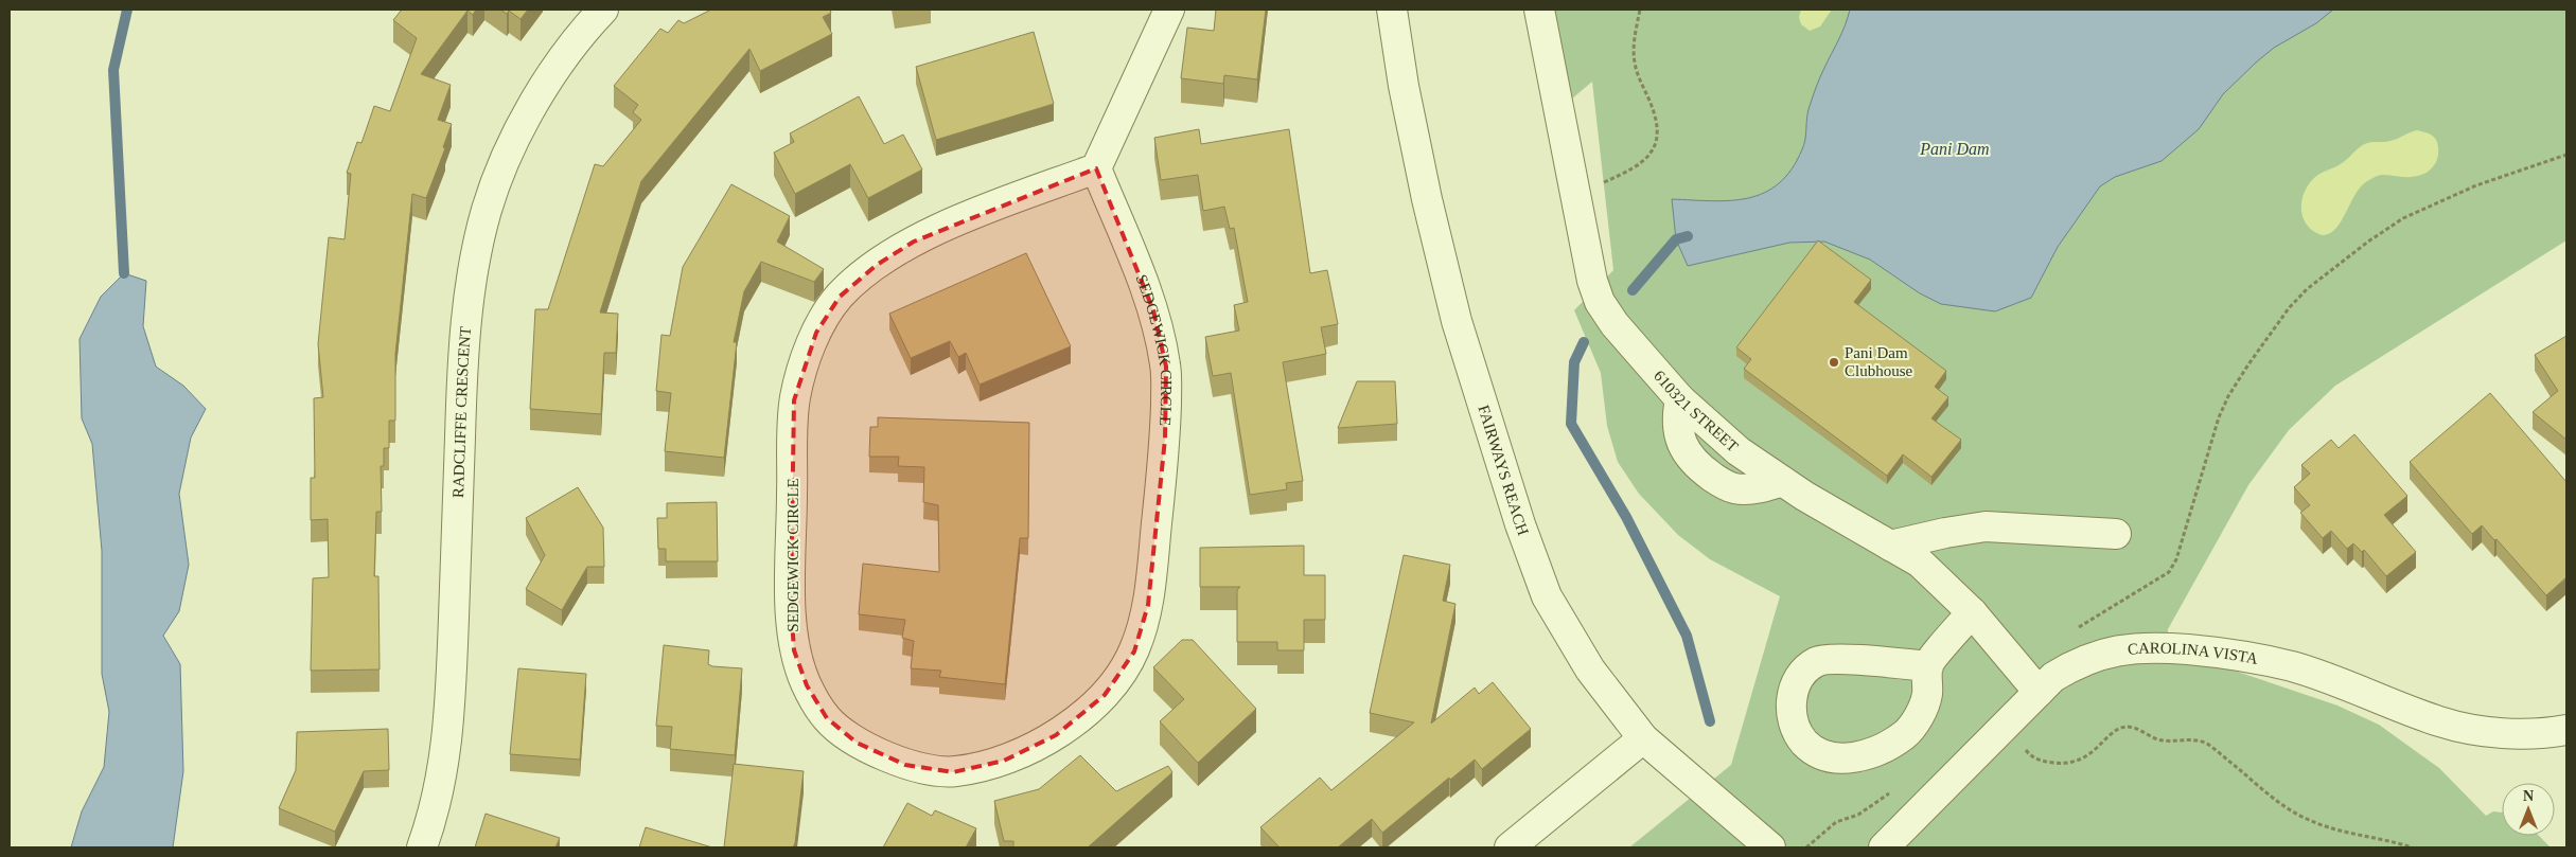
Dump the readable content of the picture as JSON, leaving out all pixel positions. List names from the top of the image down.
{
  "streets": {
    "street": [
      "SEDGEWICK CIRCLE",
      "610321 STREET",
      "RADCLIFFE CRESCENT",
      "FAIRWAYS REACH",
      "CAROLINA VISTA"
    ]
  },
  "crossings": [
    ["610321 STREET", "CAROLINA VISTA"]
  ],
  "water": ["Pani Dam"],
  "places": ["Pani Dam Clubhouse"],
  "north": "top"
}
